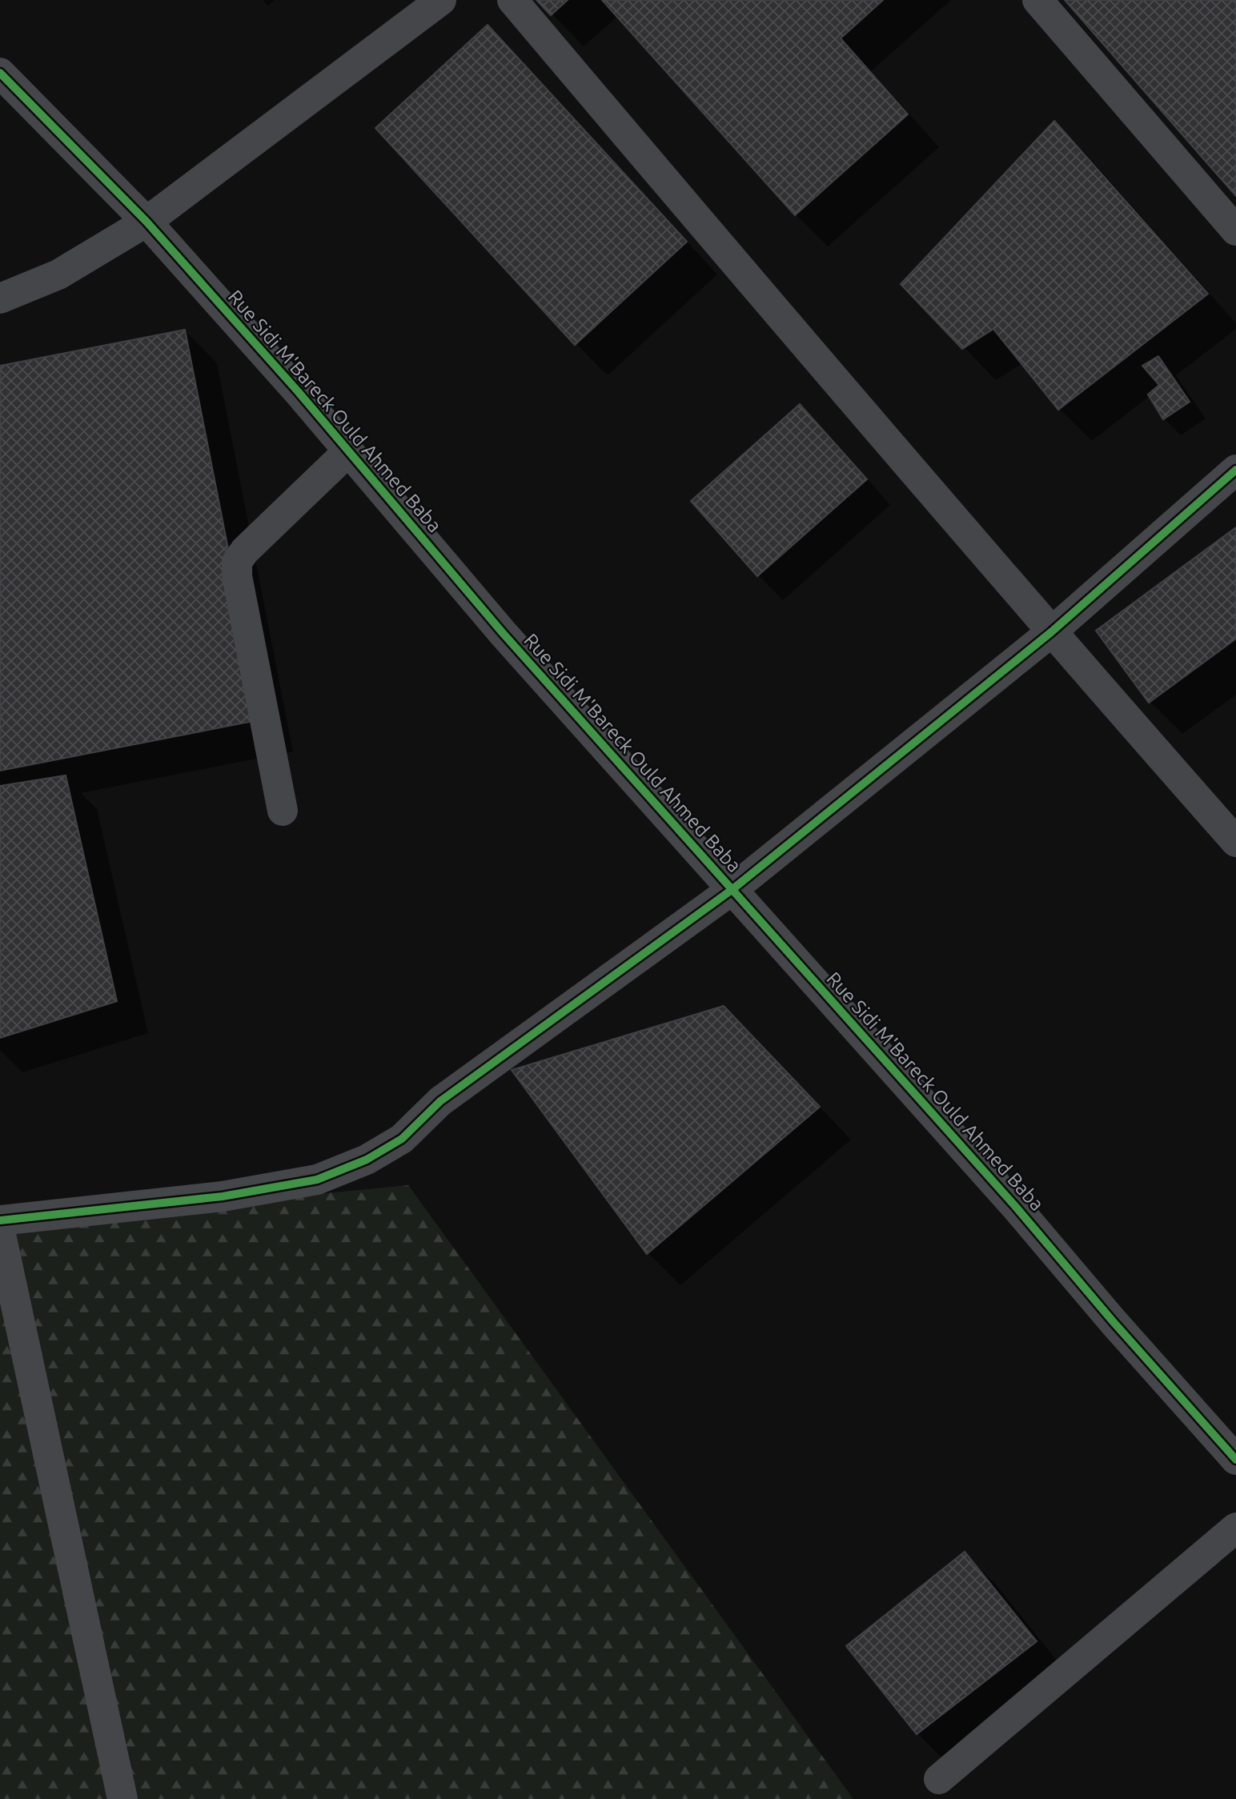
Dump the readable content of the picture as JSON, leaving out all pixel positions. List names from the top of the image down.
{
  "streets": {
    "street": ["Rue Sidi M'Bareck Ould Ahmed Baba"]
  }
}
